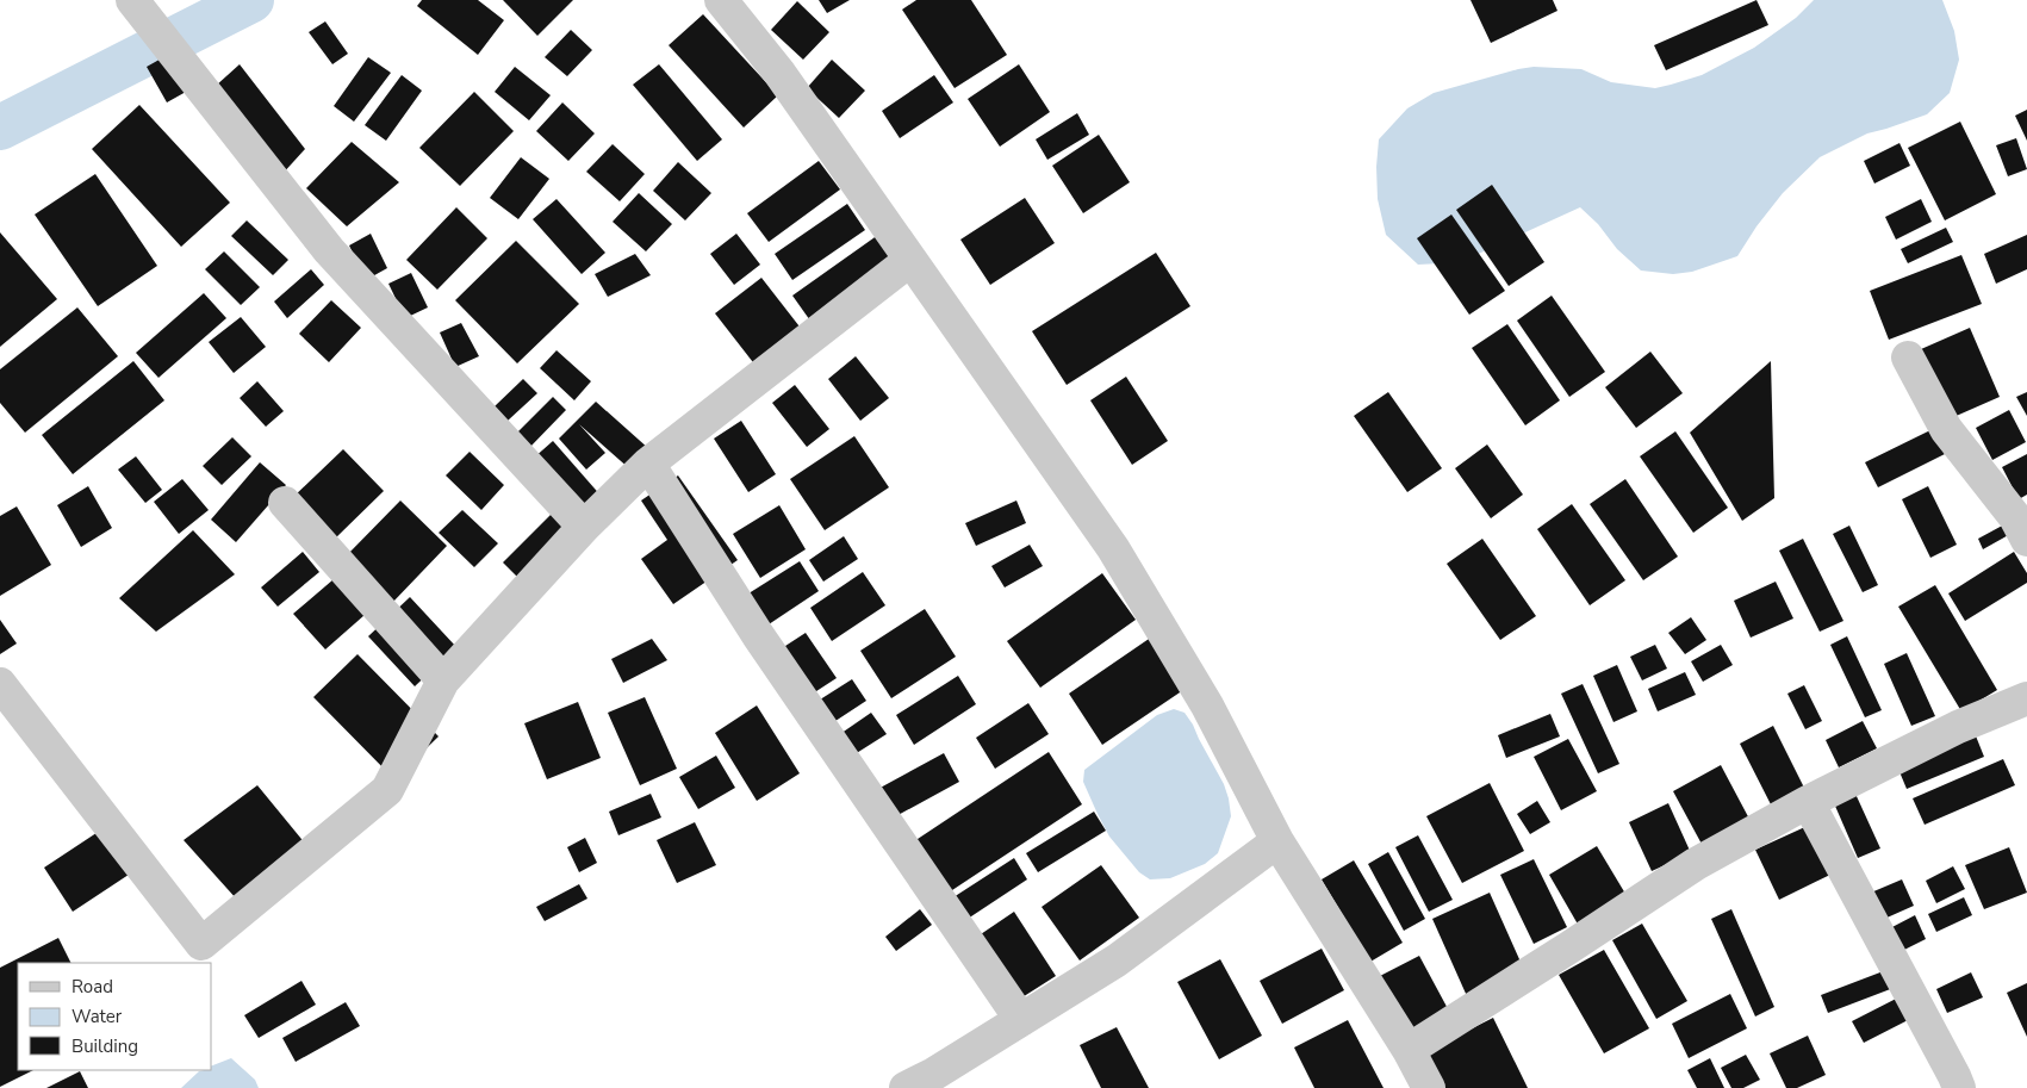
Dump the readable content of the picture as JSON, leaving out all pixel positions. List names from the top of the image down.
{
  "legend": ["Road", "Water", "Building"]
}
